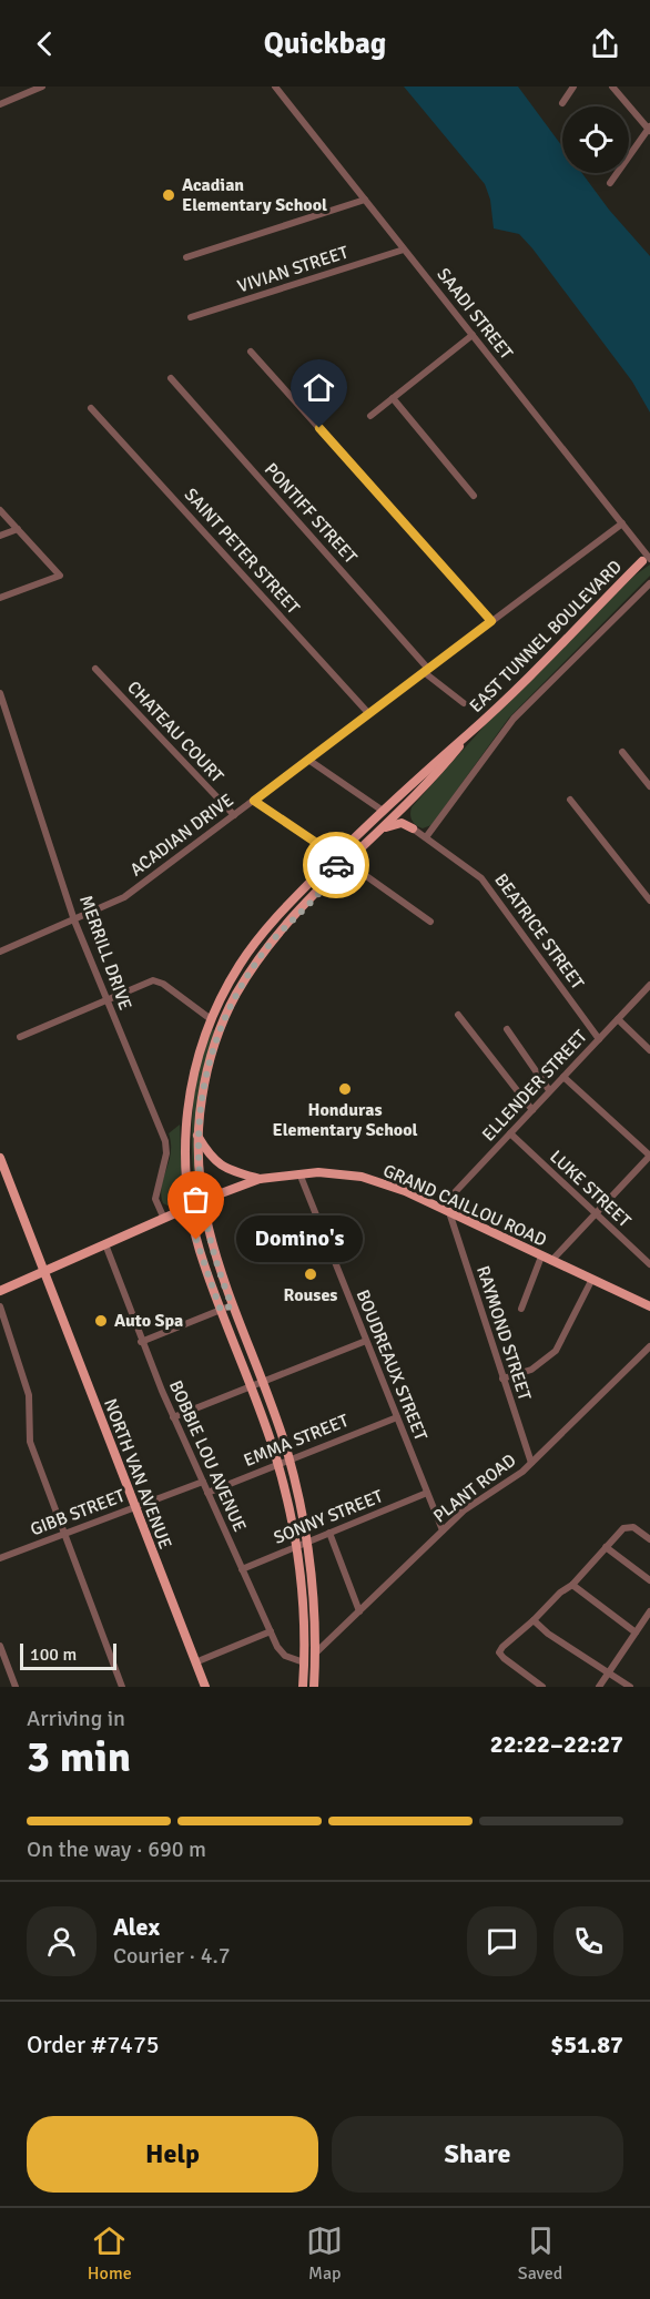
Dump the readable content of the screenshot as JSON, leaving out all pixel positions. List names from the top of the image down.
{
  "streets": {
    "main road": ["EAST TUNNEL BOULEVARD", "GRAND CAILLOU ROAD", "NORTH VAN AVENUE"],
    "street": [
      "VIVIAN STREET",
      "SAADI STREET",
      "PONTIFF STREET",
      "SAINT PETER STREET",
      "CHATEAU COURT",
      "ACADIAN DRIVE",
      "BEATRICE STREET",
      "MERRILL DRIVE",
      "ELLENDER STREET",
      "LUKE STREET",
      "RAYMOND STREET",
      "BOUDREAUX STREET",
      "EMMA STREET",
      "BOBBIE LOU AVENUE",
      "PLANT ROAD",
      "GIBB STREET",
      "SONNY STREET"
    ]
  },
  "crossings": [
    ["VIVIAN STREET", "SAADI STREET"],
    ["SAADI STREET", "EAST TUNNEL BOULEVARD"],
    ["SAADI STREET", "ACADIAN DRIVE"],
    ["PONTIFF STREET", "ACADIAN DRIVE"],
    ["SAINT PETER STREET", "ACADIAN DRIVE"],
    ["EAST TUNNEL BOULEVARD", "GRAND CAILLOU ROAD"],
    ["EAST TUNNEL BOULEVARD", "EMMA STREET"],
    ["EAST TUNNEL BOULEVARD", "BOBBIE LOU AVENUE"],
    ["EAST TUNNEL BOULEVARD", "PLANT ROAD"],
    ["EAST TUNNEL BOULEVARD", "SONNY STREET"],
    ["CHATEAU COURT", "ACADIAN DRIVE"],
    ["ACADIAN DRIVE", "MERRILL DRIVE"],
    ["BEATRICE STREET", "ELLENDER STREET"],
    ["MERRILL DRIVE", "GRAND CAILLOU ROAD"],
    ["ELLENDER STREET", "LUKE STREET"],
    ["ELLENDER STREET", "GRAND CAILLOU ROAD"],
    ["GRAND CAILLOU ROAD", "RAYMOND STREET"],
    ["GRAND CAILLOU ROAD", "BOUDREAUX STREET"],
    ["GRAND CAILLOU ROAD", "BOBBIE LOU AVENUE"],
    ["GRAND CAILLOU ROAD", "NORTH VAN AVENUE"],
    ["RAYMOND STREET", "PLANT ROAD"],
    ["BOUDREAUX STREET", "EMMA STREET"],
    ["BOUDREAUX STREET", "PLANT ROAD"],
    ["BOUDREAUX STREET", "SONNY STREET"],
    ["EMMA STREET", "BOBBIE LOU AVENUE"],
    ["BOBBIE LOU AVENUE", "GIBB STREET"],
    ["BOBBIE LOU AVENUE", "SONNY STREET"],
    ["NORTH VAN AVENUE", "GIBB STREET"]
  ],
  "places": [
    "Acadian Elementary School",
    "Honduras Elementary School",
    "Domino's",
    "Rouses",
    "Auto Spa"
  ],
  "scale_bar": "100 m",
  "page": {
    "header": "Quickbag",
    "bubble": "Domino's",
    "scale": "100 m",
    "heading": ["3 min", "Arriving in", "22:22–22:27"],
    "panel": [
      "Alex",
      "Courier · 4.7",
      "Order #7475",
      "$51.87"
    ],
    "bar": "On the way · 690 m",
    "buttons": ["Help", "Share"],
    "tabs": ["Home", "Map", "Saved"]
  }
}
